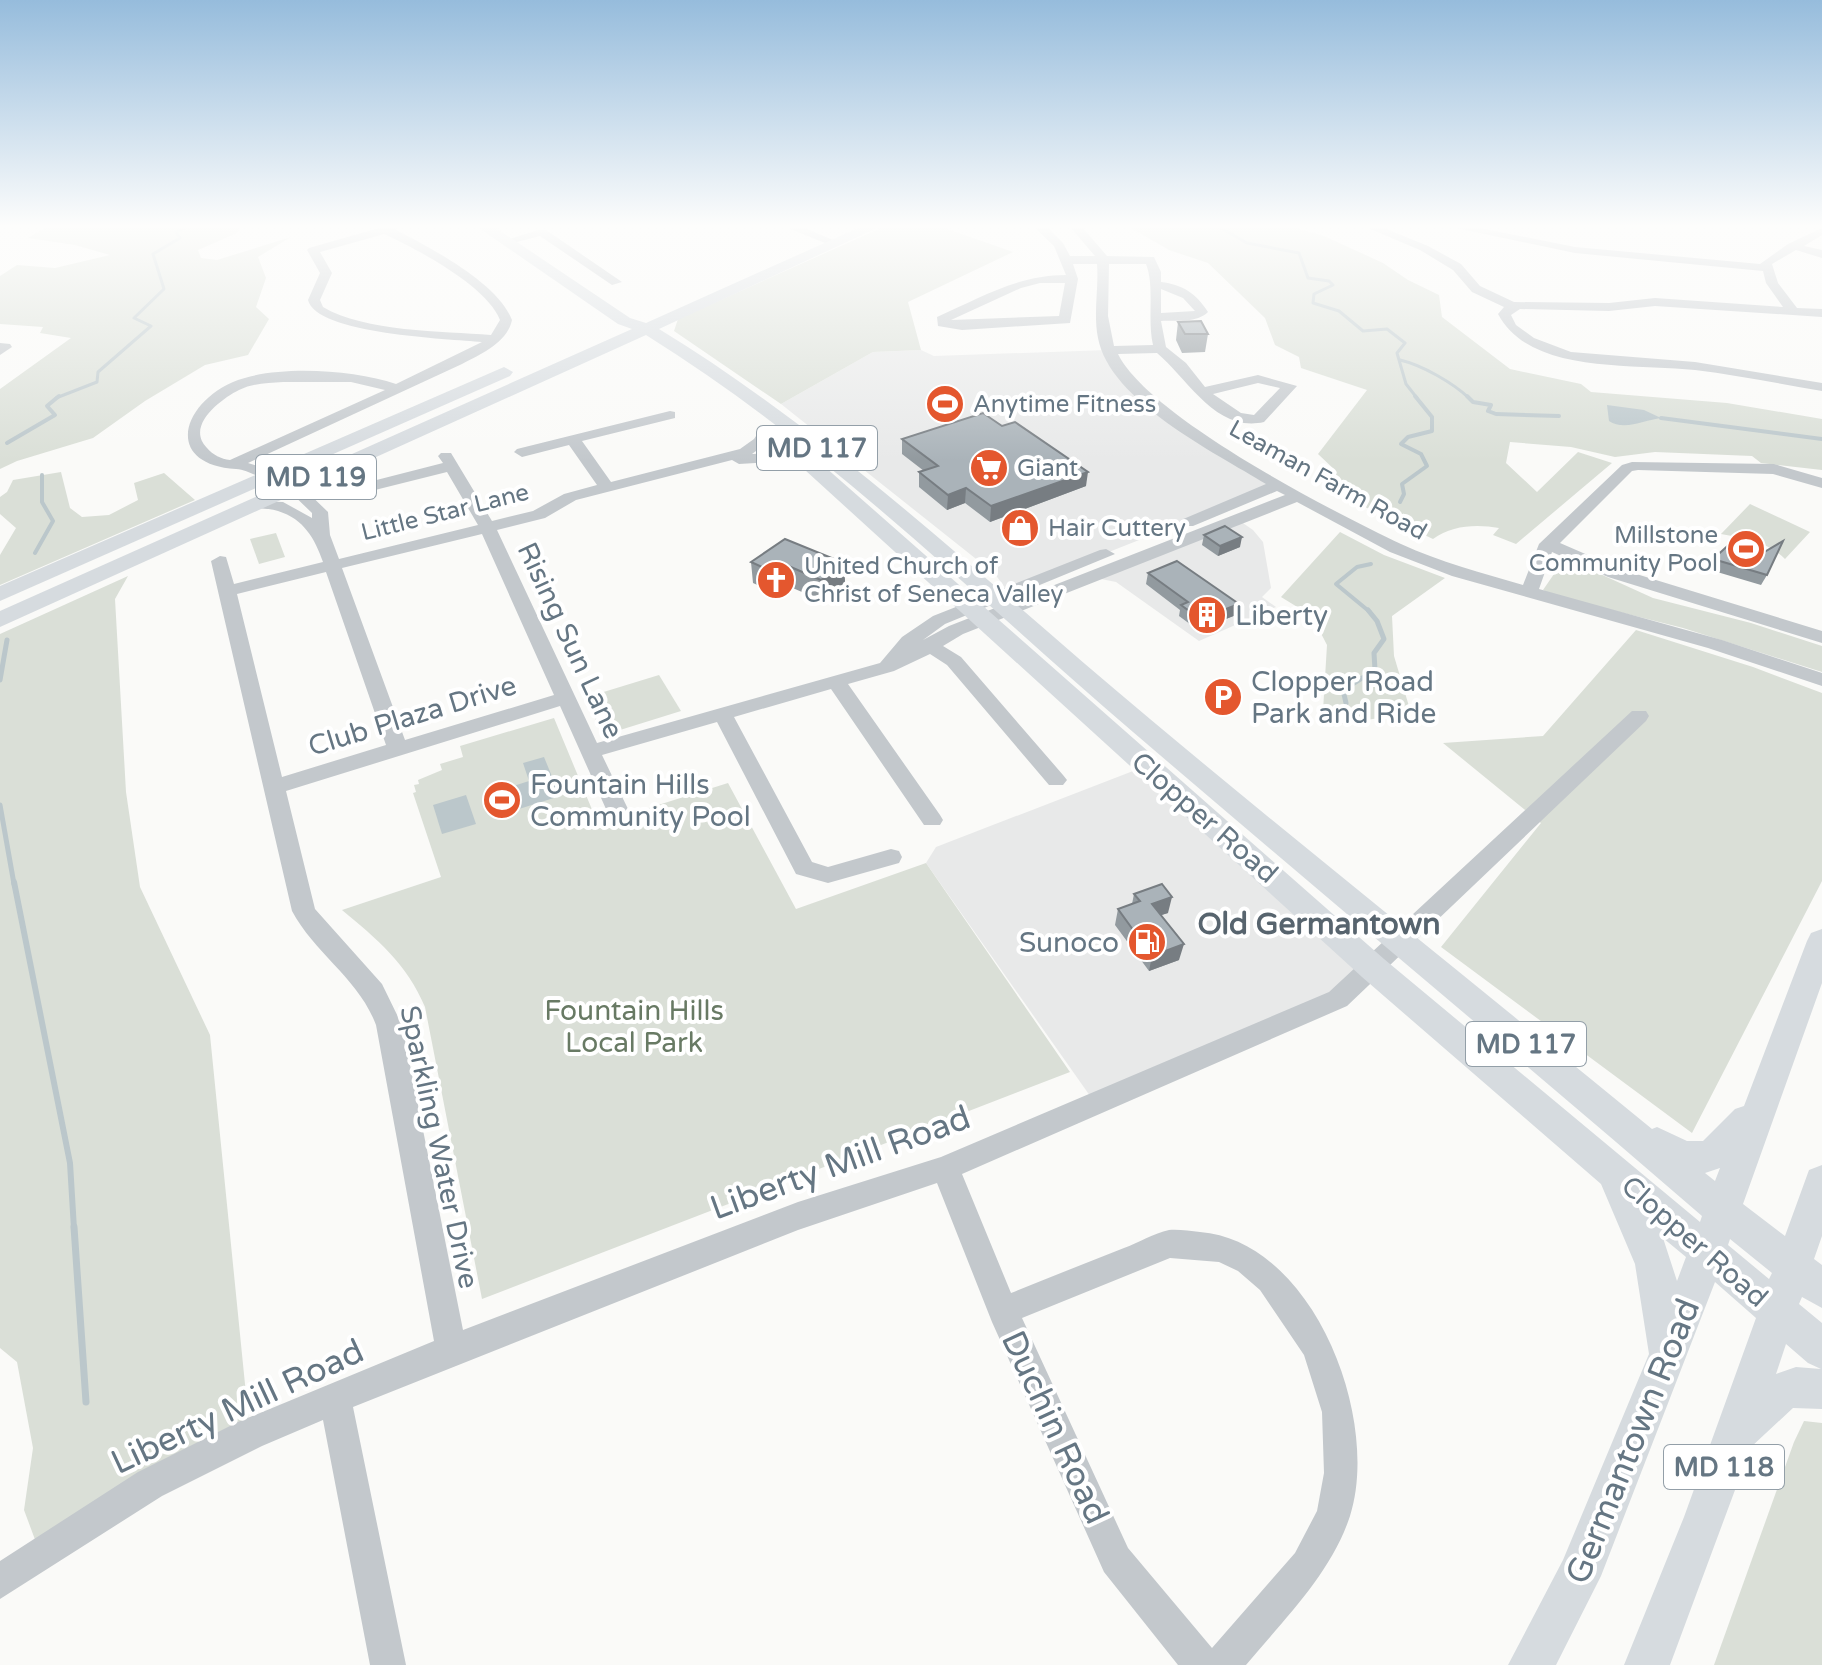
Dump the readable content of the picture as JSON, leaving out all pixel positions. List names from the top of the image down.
{
  "streets": {
    "main road": [
      "MD 117",
      "MD 119",
      "Clopper Road",
      "Germantown Road",
      "MD 118"
    ],
    "street": [
      "Leaman Farm Road",
      "Little Star Lane",
      "Rising Sun Lane",
      "Club Plaza Drive",
      "Sparkling Water Drive",
      "Liberty Mill Road",
      "Duchin Road"
    ]
  },
  "crossings": [
    ["MD 119", "Clopper Road"],
    ["Little Star Lane", "Rising Sun Lane"],
    ["Little Star Lane", "Clopper Road"],
    ["Little Star Lane", "Sparkling Water Drive"],
    ["Rising Sun Lane", "Club Plaza Drive"],
    ["Club Plaza Drive", "Sparkling Water Drive"],
    ["Clopper Road", "Liberty Mill Road"],
    ["Clopper Road", "Germantown Road"],
    ["Clopper Road", "MD 118"],
    ["Sparkling Water Drive", "Liberty Mill Road"],
    ["Liberty Mill Road", "Duchin Road"]
  ],
  "districts": ["Old Germantown"],
  "parks": ["Fountain Hills Local Park"],
  "places": {
    "sports": ["Anytime Fitness", "Millstone Community Pool", "Fountain Hills Community Pool"],
    "supermarket": ["Giant"],
    "shop": ["Hair Cuttery"],
    "church": ["United Church of Christ of Seneca Valley"],
    "building": ["Liberty"],
    "parking": ["Clopper Road Park and Ride"],
    "fuel station": ["Sunoco"]
  }
}
